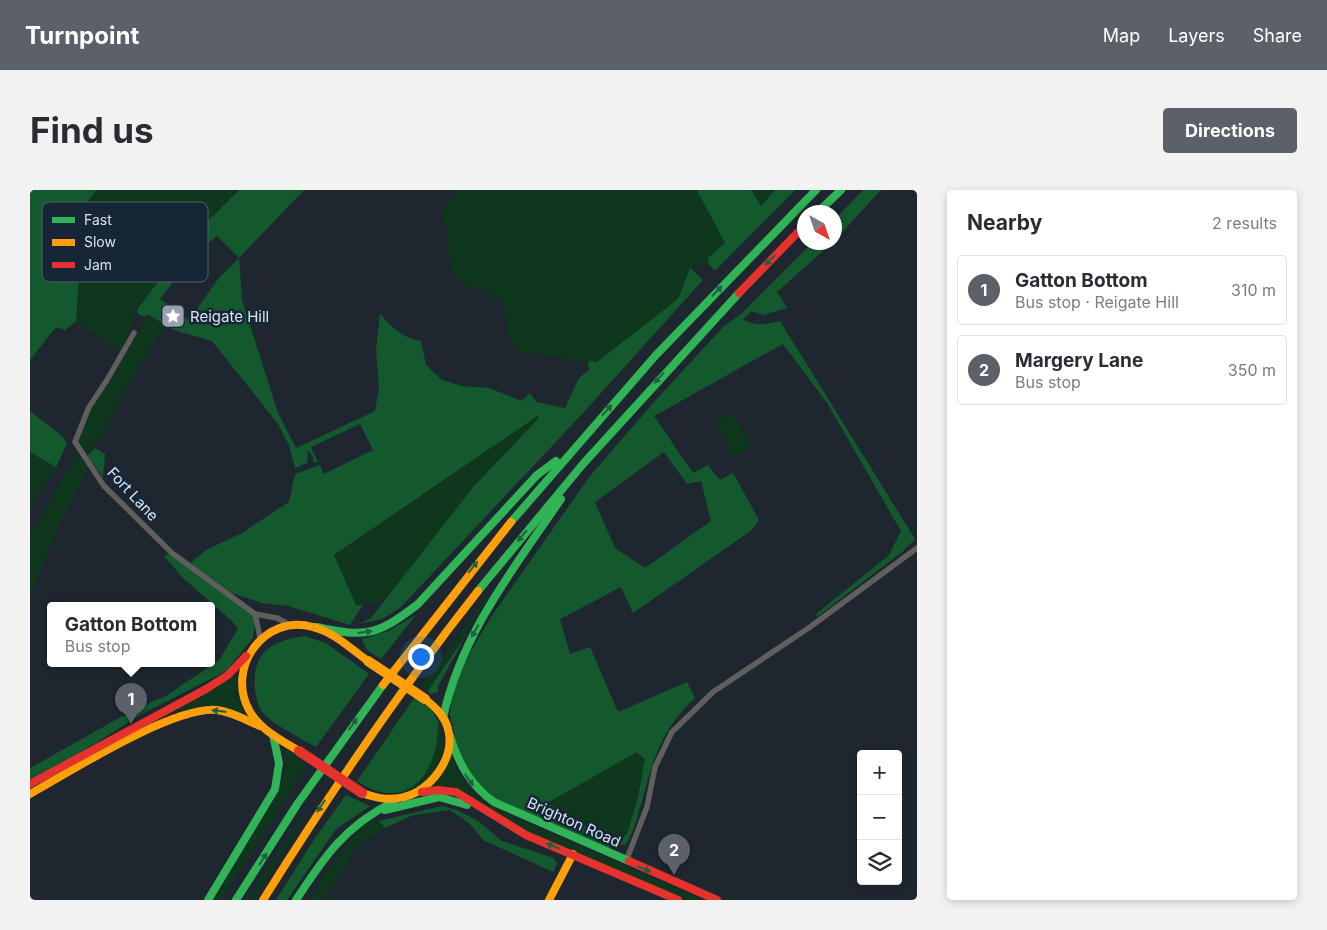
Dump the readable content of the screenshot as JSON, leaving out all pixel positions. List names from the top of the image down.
{
  "streets": {
    "main road": ["Brighton Road"],
    "street": ["Fort Lane"]
  },
  "places": {
    "place": ["Reigate Hill"]
  },
  "legend": ["Fast", "Slow", "Jam"],
  "north": "bottom right",
  "page": {
    "header": "Turnpoint",
    "nav": ["Map", "Layers", "Share"],
    "buttons": "Directions",
    "title": "Find us",
    "heading": ["Nearby", "2 results"],
    "list": [
      {
        "mark": "1",
        "name": "Gatton Bottom",
        "note": "Bus stop · Reigate Hill",
        "value": "310 m"
      },
      {
        "mark": "2",
        "name": "Margery Lane",
        "note": "Bus stop",
        "value": "350 m"
      }
    ],
    "popup": ["Gatton Bottom", "Bus stop"],
    "pins": ["1", "2"],
    "map_buttons": ["+", "−"]
  }
}
